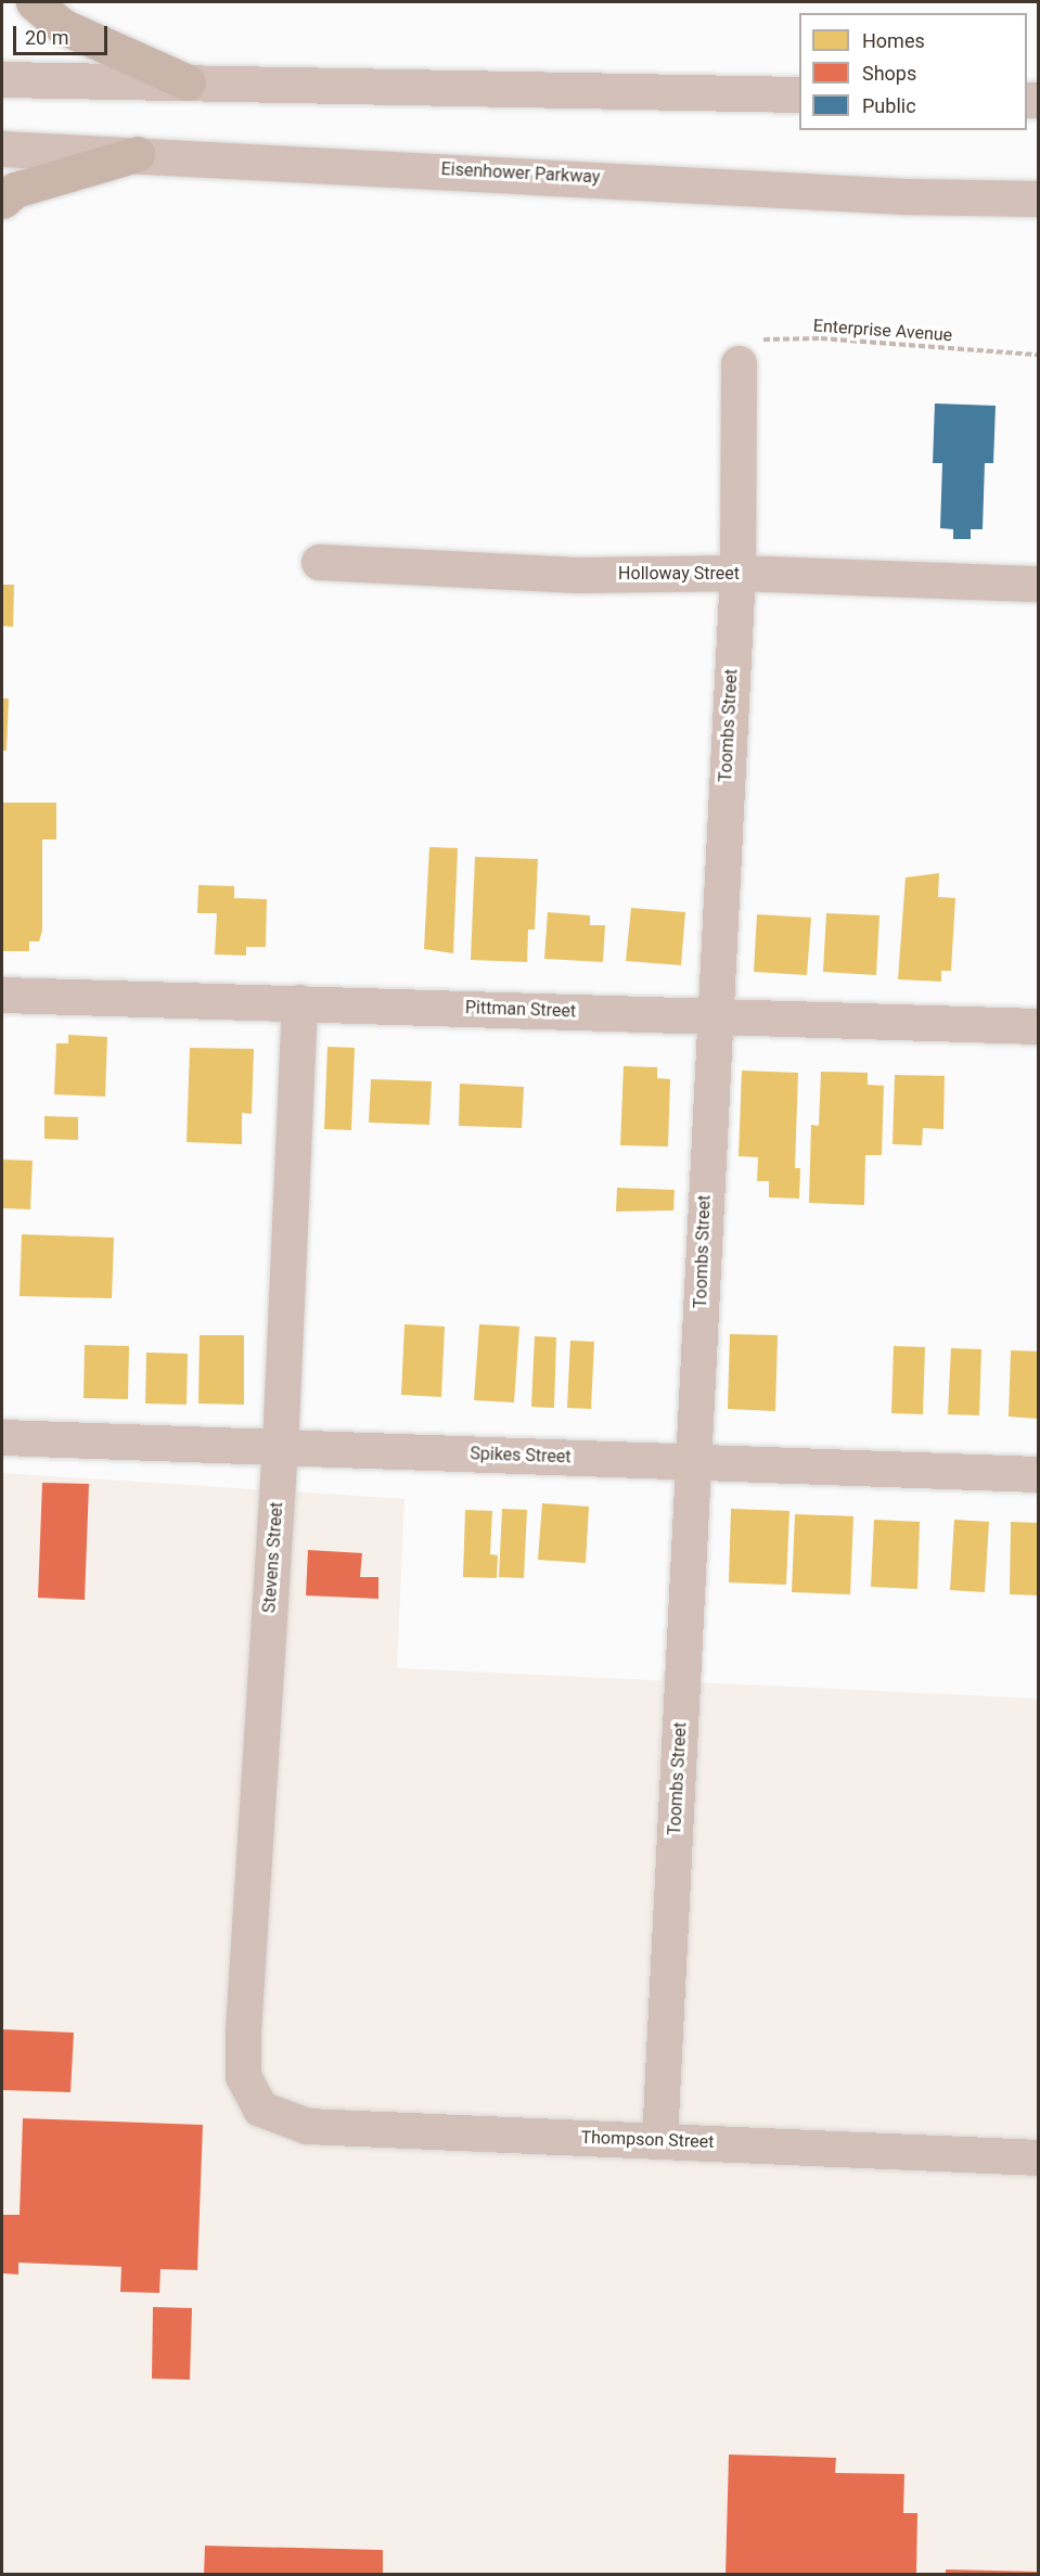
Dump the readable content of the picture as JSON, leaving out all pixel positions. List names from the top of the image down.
{
  "streets": {
    "street": [
      "Eisenhower Parkway",
      "Holloway Street",
      "Toombs Street",
      "Pittman Street",
      "Spikes Street",
      "Stevens Street",
      "Thompson Street"
    ],
    "path": ["Enterprise Avenue"]
  },
  "crossings": [
    ["Enterprise Avenue", "Toombs Street"],
    ["Holloway Street", "Toombs Street"],
    ["Toombs Street", "Pittman Street"],
    ["Toombs Street", "Spikes Street"],
    ["Toombs Street", "Thompson Street"],
    ["Pittman Street", "Stevens Street"],
    ["Spikes Street", "Stevens Street"],
    ["Stevens Street", "Thompson Street"]
  ],
  "legend": ["Homes", "Shops", "Public"],
  "scale_bar": "20 m"
}
